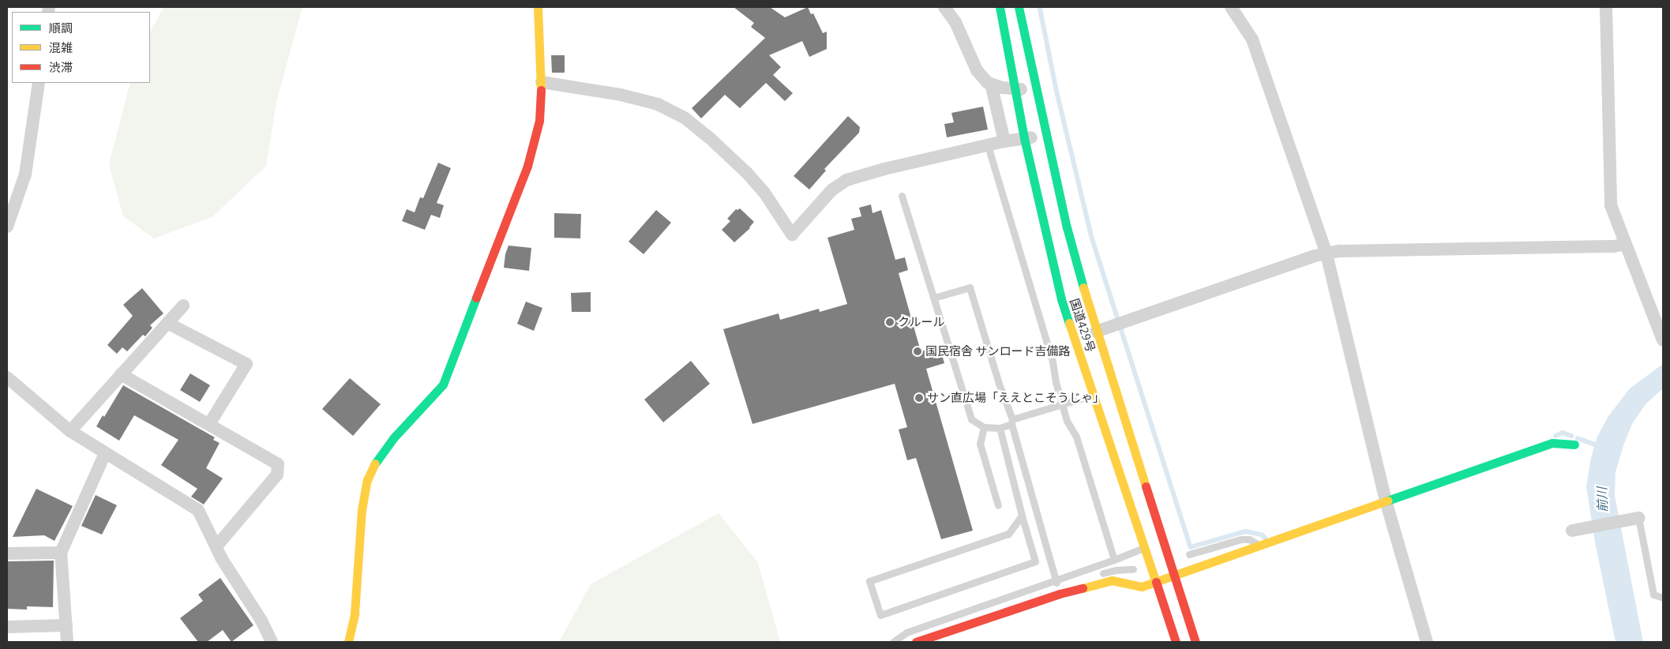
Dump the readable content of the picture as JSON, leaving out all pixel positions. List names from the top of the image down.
{
  "streets": {
    "main road": ["国道429号"]
  },
  "water": ["前川"],
  "places": ["クルール", "国民宿舎 サンロード吉備路", "サン直広場「ええとこそうじゃ」"],
  "legend": ["順調", "混雑", "渋滞"]
}
